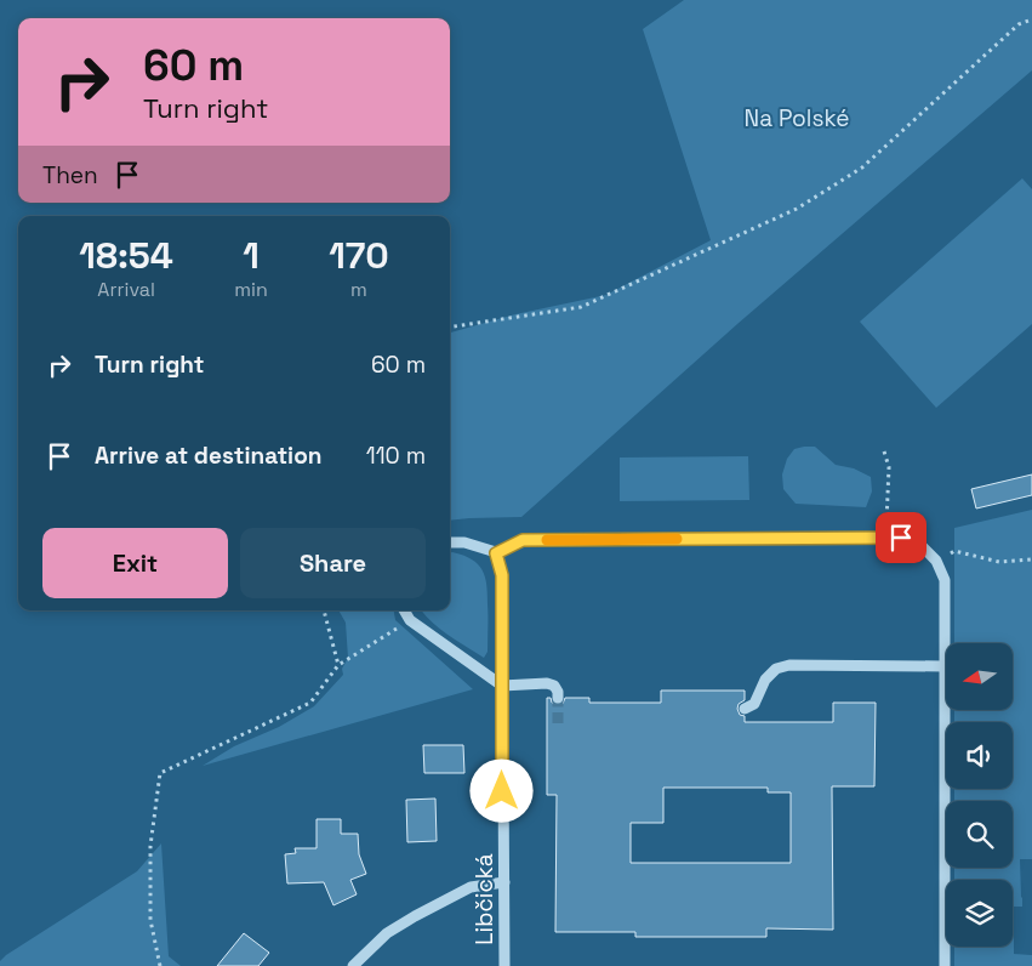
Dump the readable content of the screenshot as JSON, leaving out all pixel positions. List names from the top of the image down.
{
  "streets": {
    "street": ["Libčická"]
  },
  "parks": ["Na Polské"],
  "north": "left",
  "page": {
    "turn": ["60 m", "Turn right"],
    "then": "Then",
    "eta": [
      "18:54",
      "Arrival",
      "1",
      "min",
      "170",
      "m"
    ],
    "list": [
      {
        "name": "Turn right",
        "value": "60 m"
      },
      {
        "name": "Arrive at destination",
        "value": "110 m"
      }
    ],
    "buttons": ["Exit", "Share"]
  }
}
